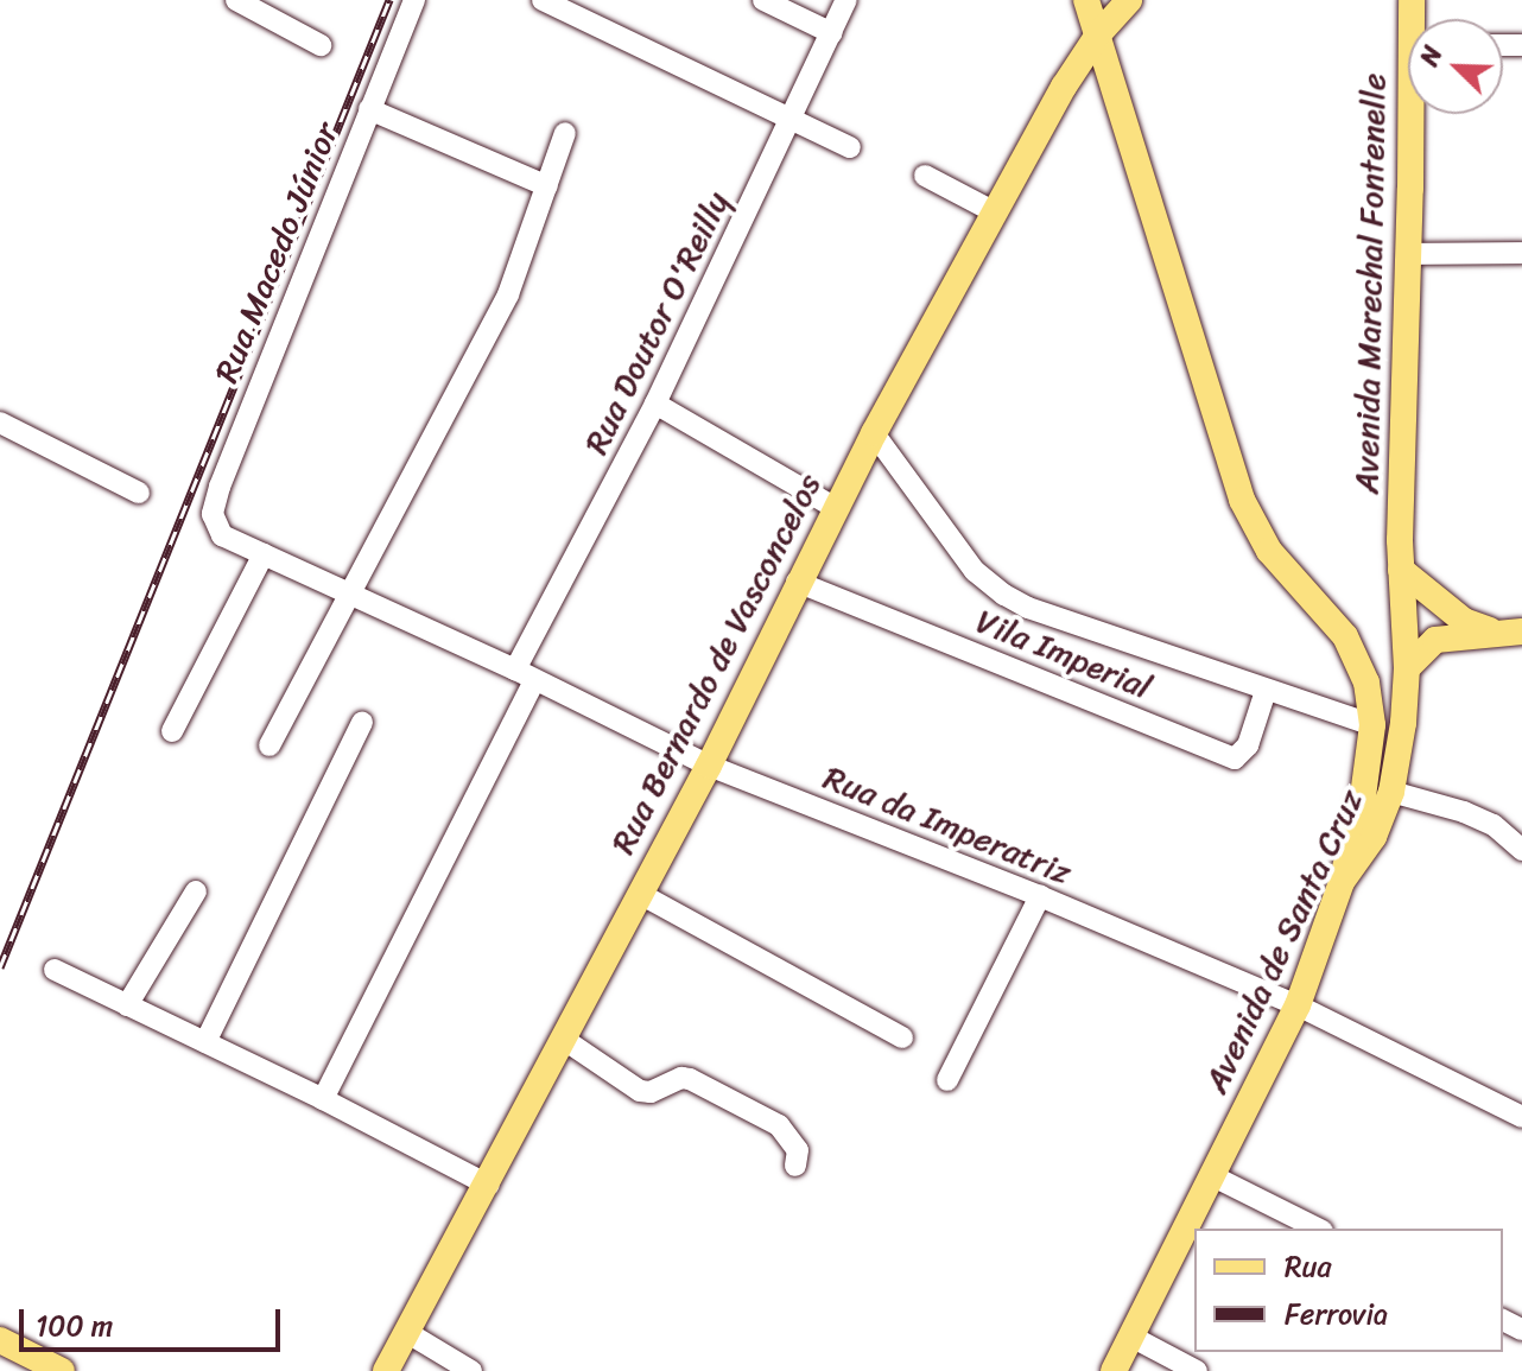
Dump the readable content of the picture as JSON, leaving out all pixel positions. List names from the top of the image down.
{
  "streets": {
    "main road": ["Avenida Marechal Fontenelle", "Rua Bernardo de Vasconcelos", "Avenida de Santa Cruz"],
    "street": [
      "Rua Macedo Júnior",
      "Rua Doutor O'Reilly",
      "Vila Imperial",
      "Rua da Imperatriz"
    ]
  },
  "crossings": [
    ["Rua Macedo Júnior", "Rua da Imperatriz"],
    ["Avenida Marechal Fontenelle", "Avenida de Santa Cruz"],
    ["Rua Doutor O'Reilly", "Rua da Imperatriz"],
    ["Vila Imperial", "Rua Bernardo de Vasconcelos"],
    ["Rua Bernardo de Vasconcelos", "Rua da Imperatriz"],
    ["Rua da Imperatriz", "Avenida de Santa Cruz"]
  ],
  "legend": ["Rua", "Ferrovia"],
  "scale_bar": "100 m",
  "north": "top left"
}
